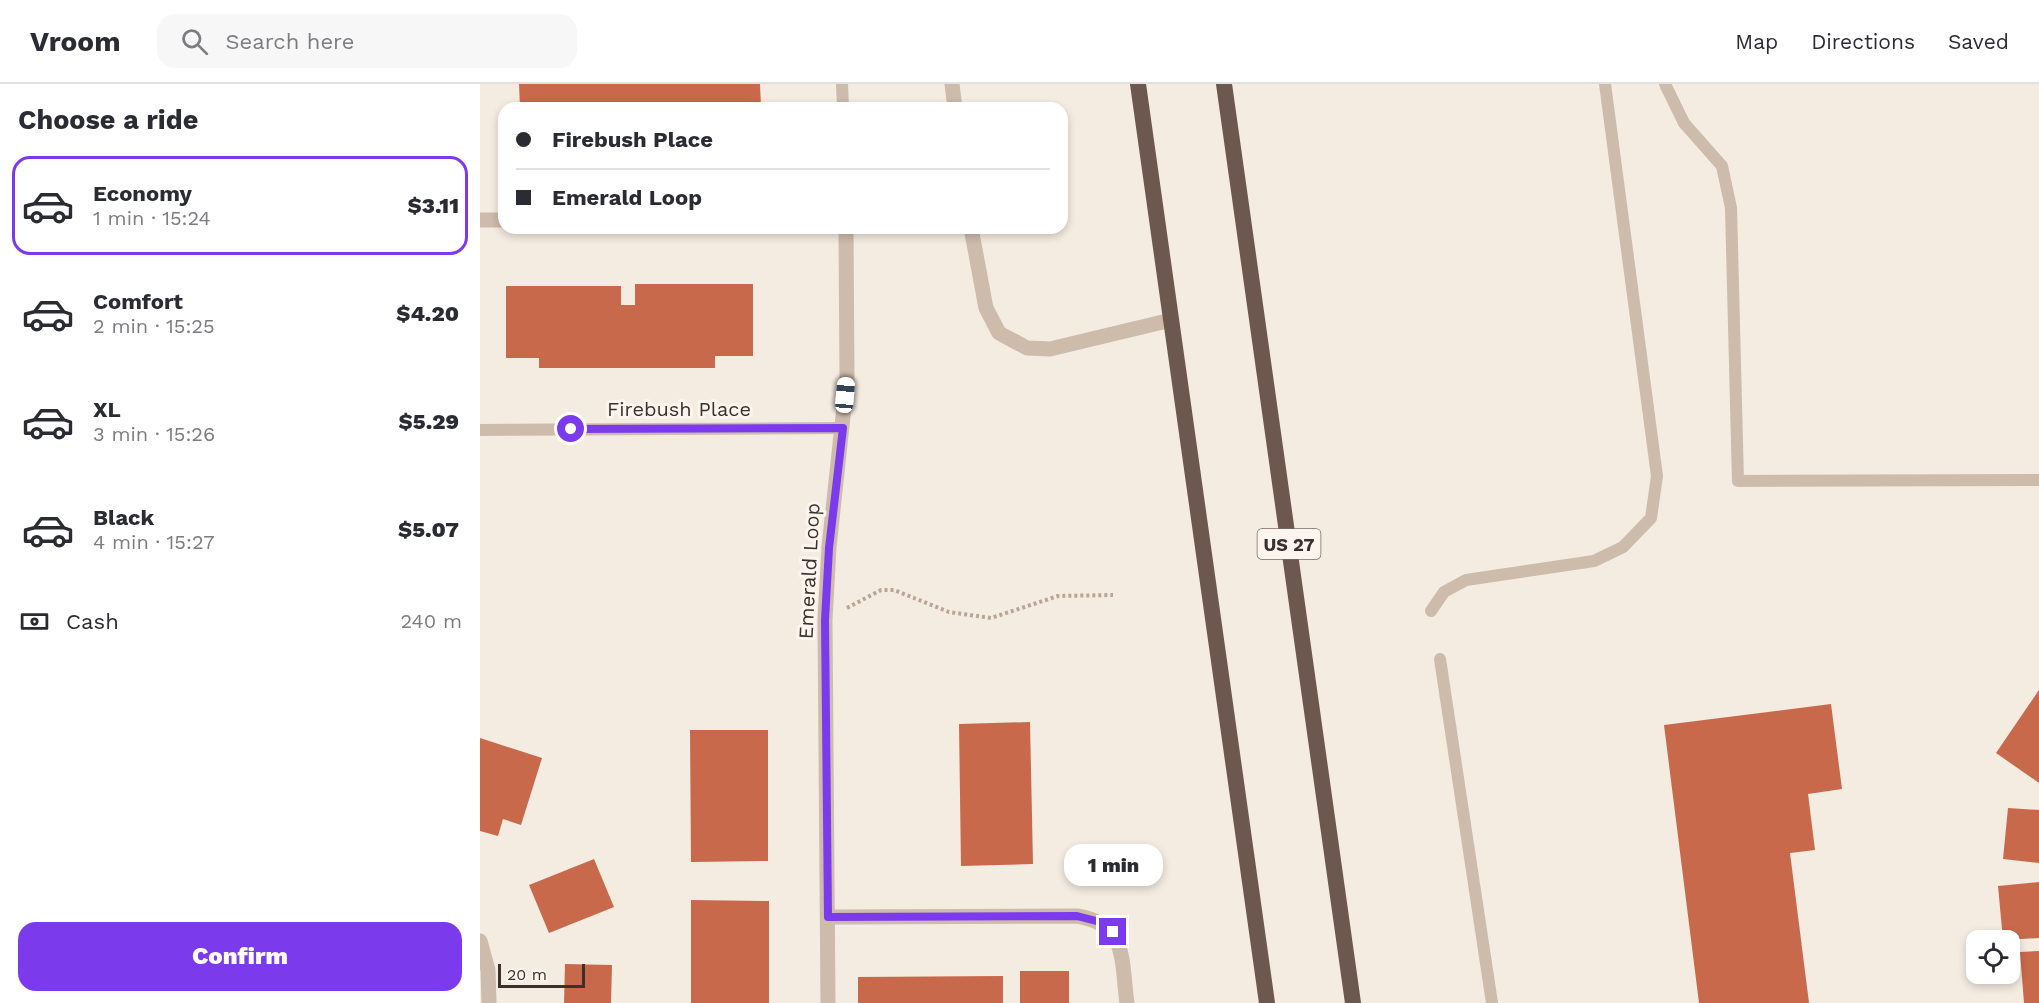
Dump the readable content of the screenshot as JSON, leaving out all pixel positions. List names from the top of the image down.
{
  "streets": {
    "highway": ["US 27"],
    "street": ["Emerald Loop"],
    "lane": ["Firebush Place"]
  },
  "crossings": [
    ["Firebush Place", "Emerald Loop"]
  ],
  "scale_bar": "20 m",
  "page": {
    "header": "Vroom",
    "search": "Search here",
    "nav": ["Map", "Directions", "Saved"],
    "heading": "Choose a ride",
    "banner": ["Firebush Place", "Emerald Loop"],
    "list": [
      {
        "name": "Economy",
        "note": "1 min · 15:24",
        "value": "$3.11"
      },
      {
        "name": "Comfort",
        "note": "2 min · 15:25",
        "value": "$4.20"
      },
      {
        "name": "XL",
        "note": "3 min · 15:26",
        "value": "$5.29"
      },
      {
        "name": "Black",
        "note": "4 min · 15:27",
        "value": "$5.07"
      }
    ],
    "pay": ["Cash", "240 m"],
    "bubble": "1 min",
    "buttons": "Confirm",
    "scale": "20 m"
  }
}
